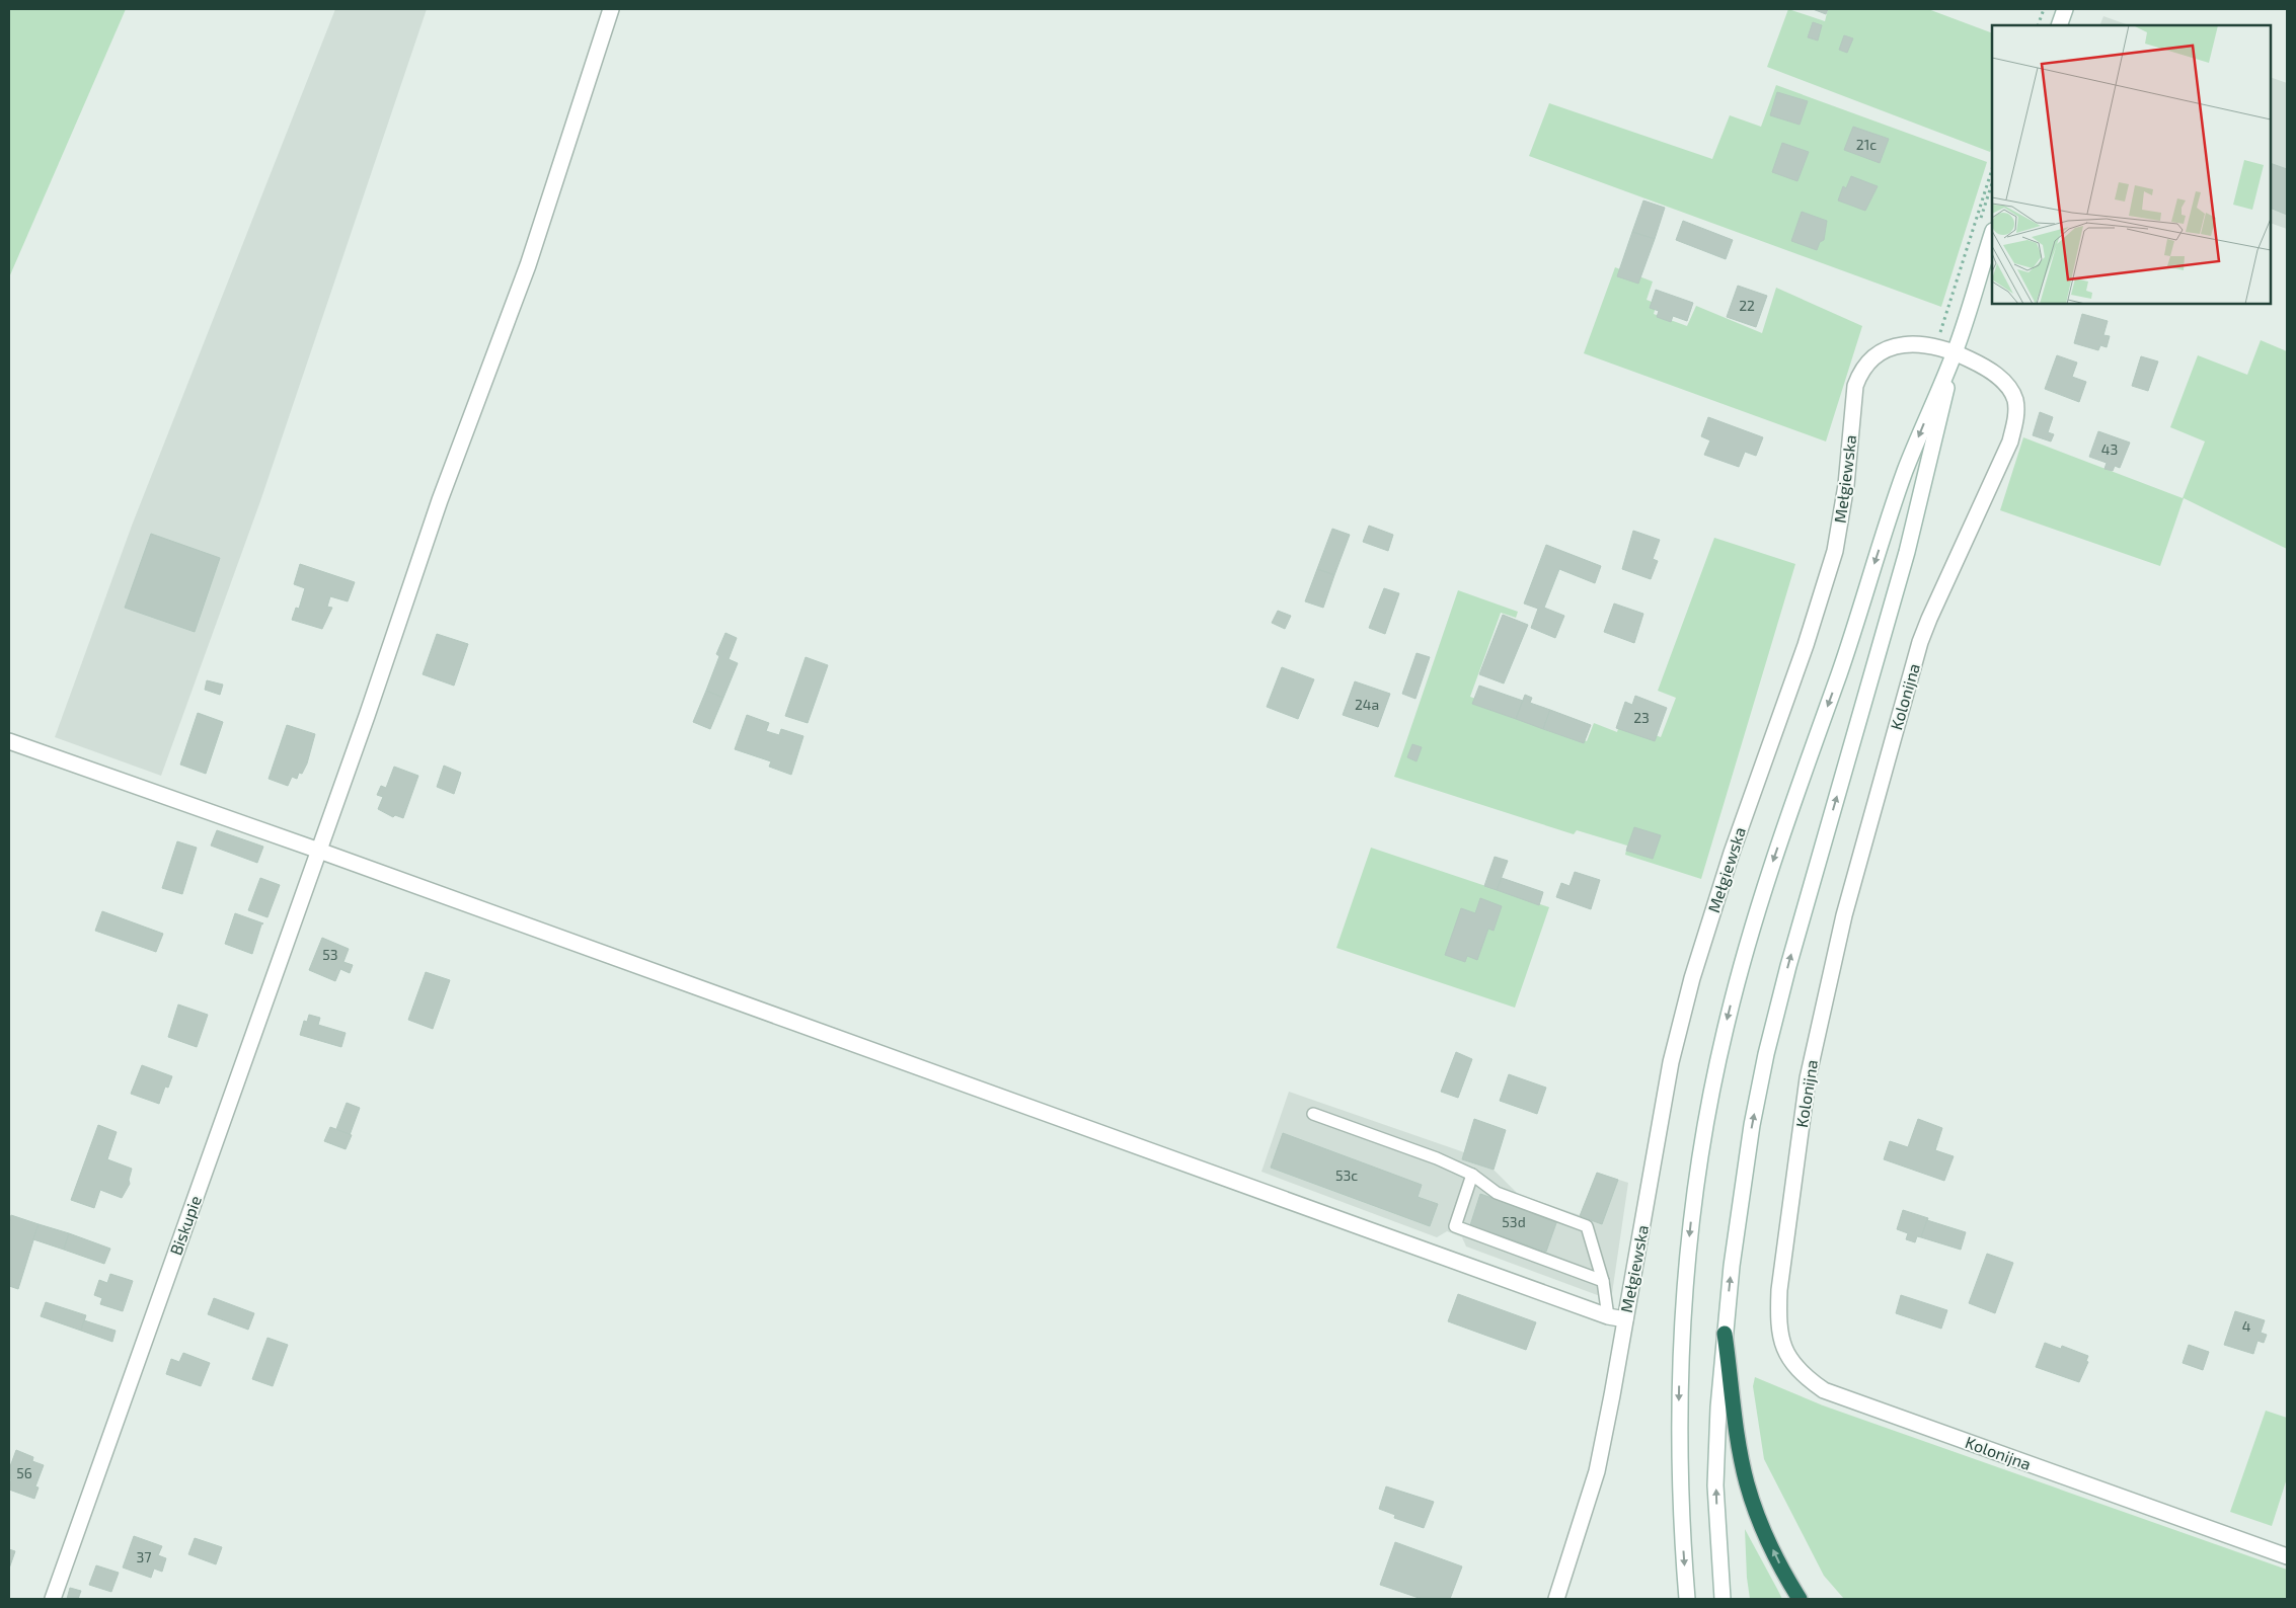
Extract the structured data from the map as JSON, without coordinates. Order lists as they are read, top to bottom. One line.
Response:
{"streets":{"street":["Mełgiewska","Kolonijna","Biskupie"]},"crossings":[["Mełgiewska","Kolonijna"]],"house_numbers":["21c","22","43","24a","23","53","53c","53d","4","56","37"]}
